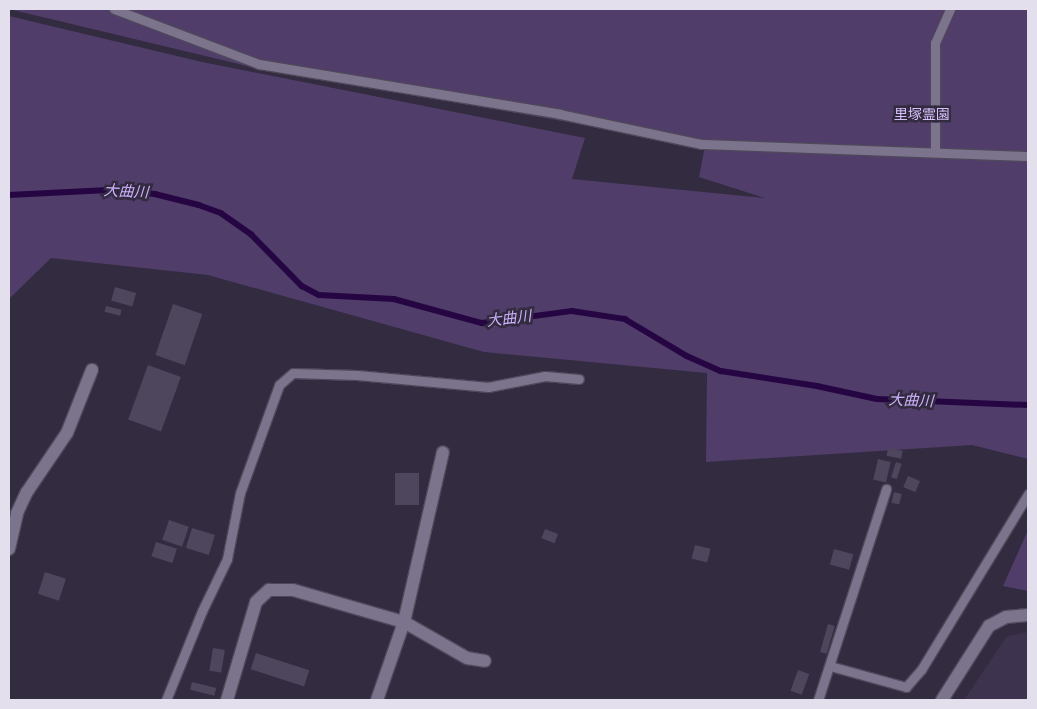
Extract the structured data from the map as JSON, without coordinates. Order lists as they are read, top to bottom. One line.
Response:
{"water":["大曲川"],"parks":["里塚霊園"]}
